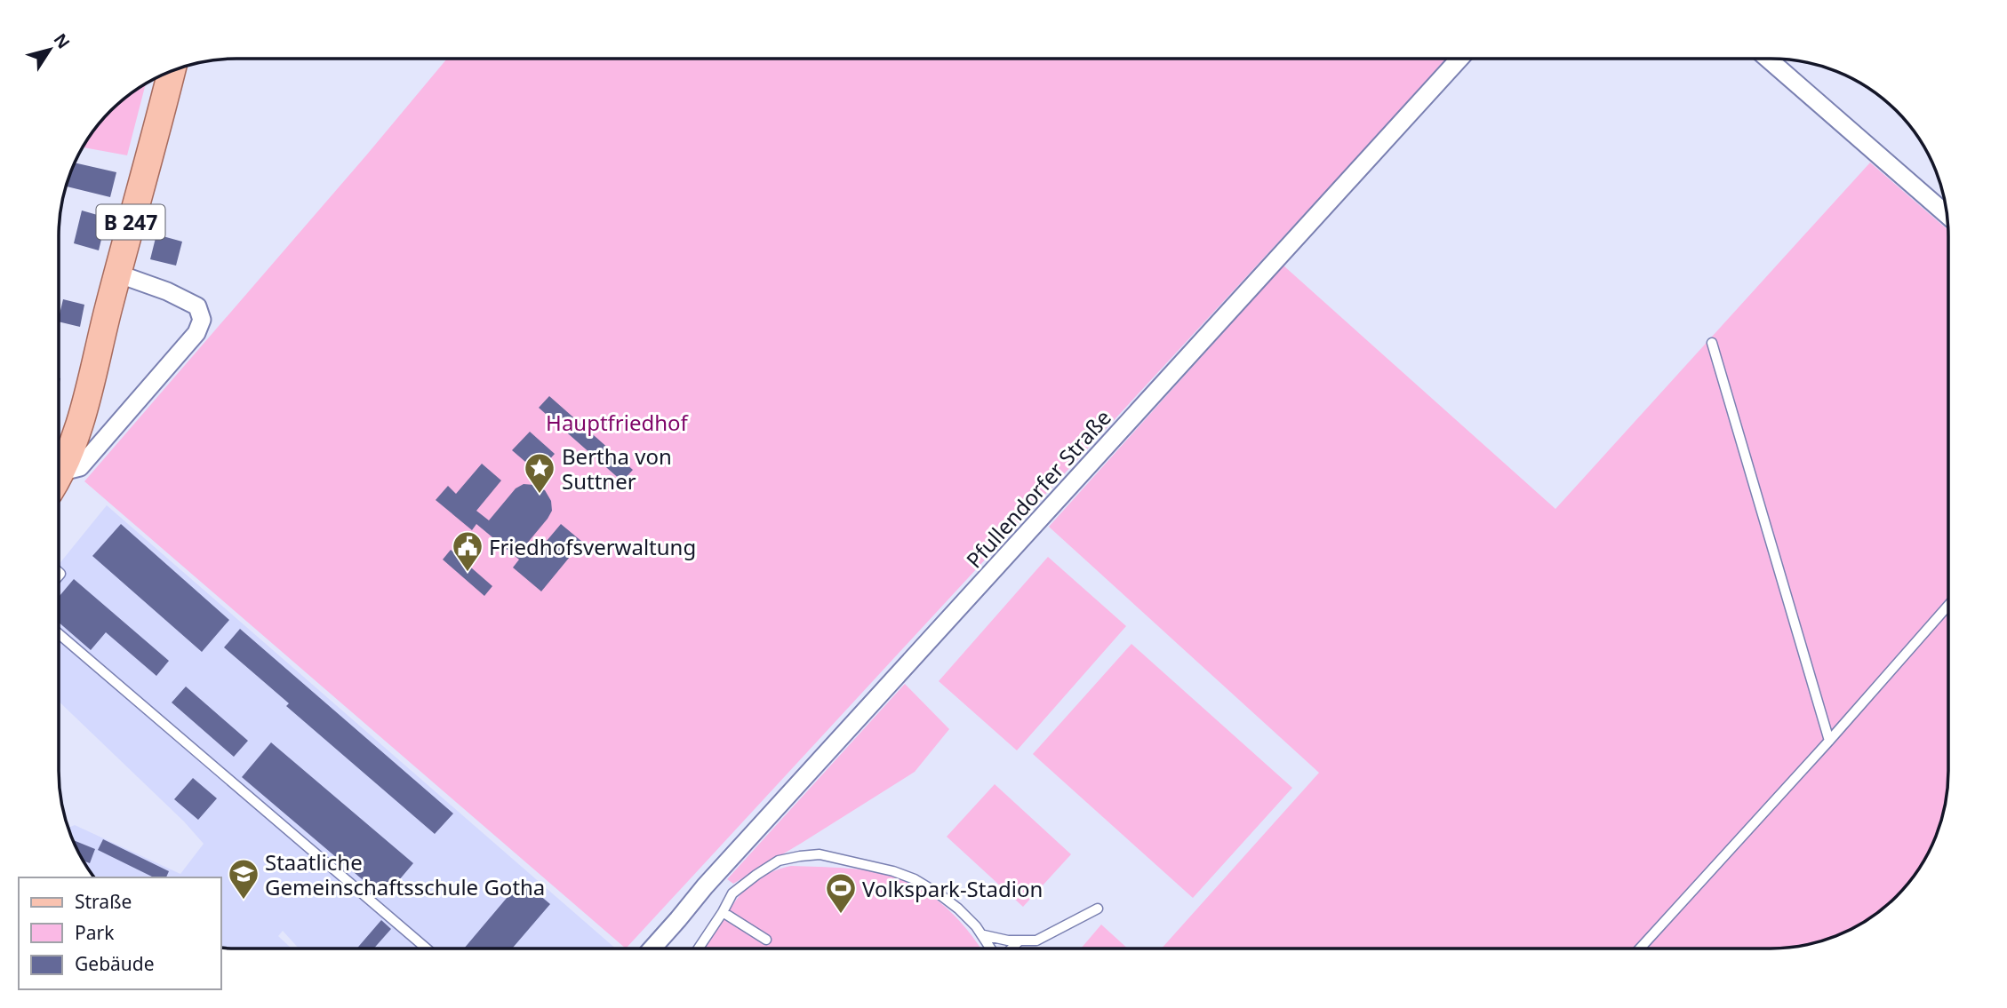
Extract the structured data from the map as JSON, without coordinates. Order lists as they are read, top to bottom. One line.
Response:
{"streets":{"main road":["B 247"],"street":["Pfullendorfer Straße"]},"parks":["Hauptfriedhof"],"places":{"place":["Bertha von Suttner"],"public building":["Friedhofsverwaltung"],"school or university":["Staatliche Gemeinschaftsschule Gotha"],"sports":["Volkspark-Stadion"]},"legend":["Straße","Park","Gebäude"],"north":"top right"}
